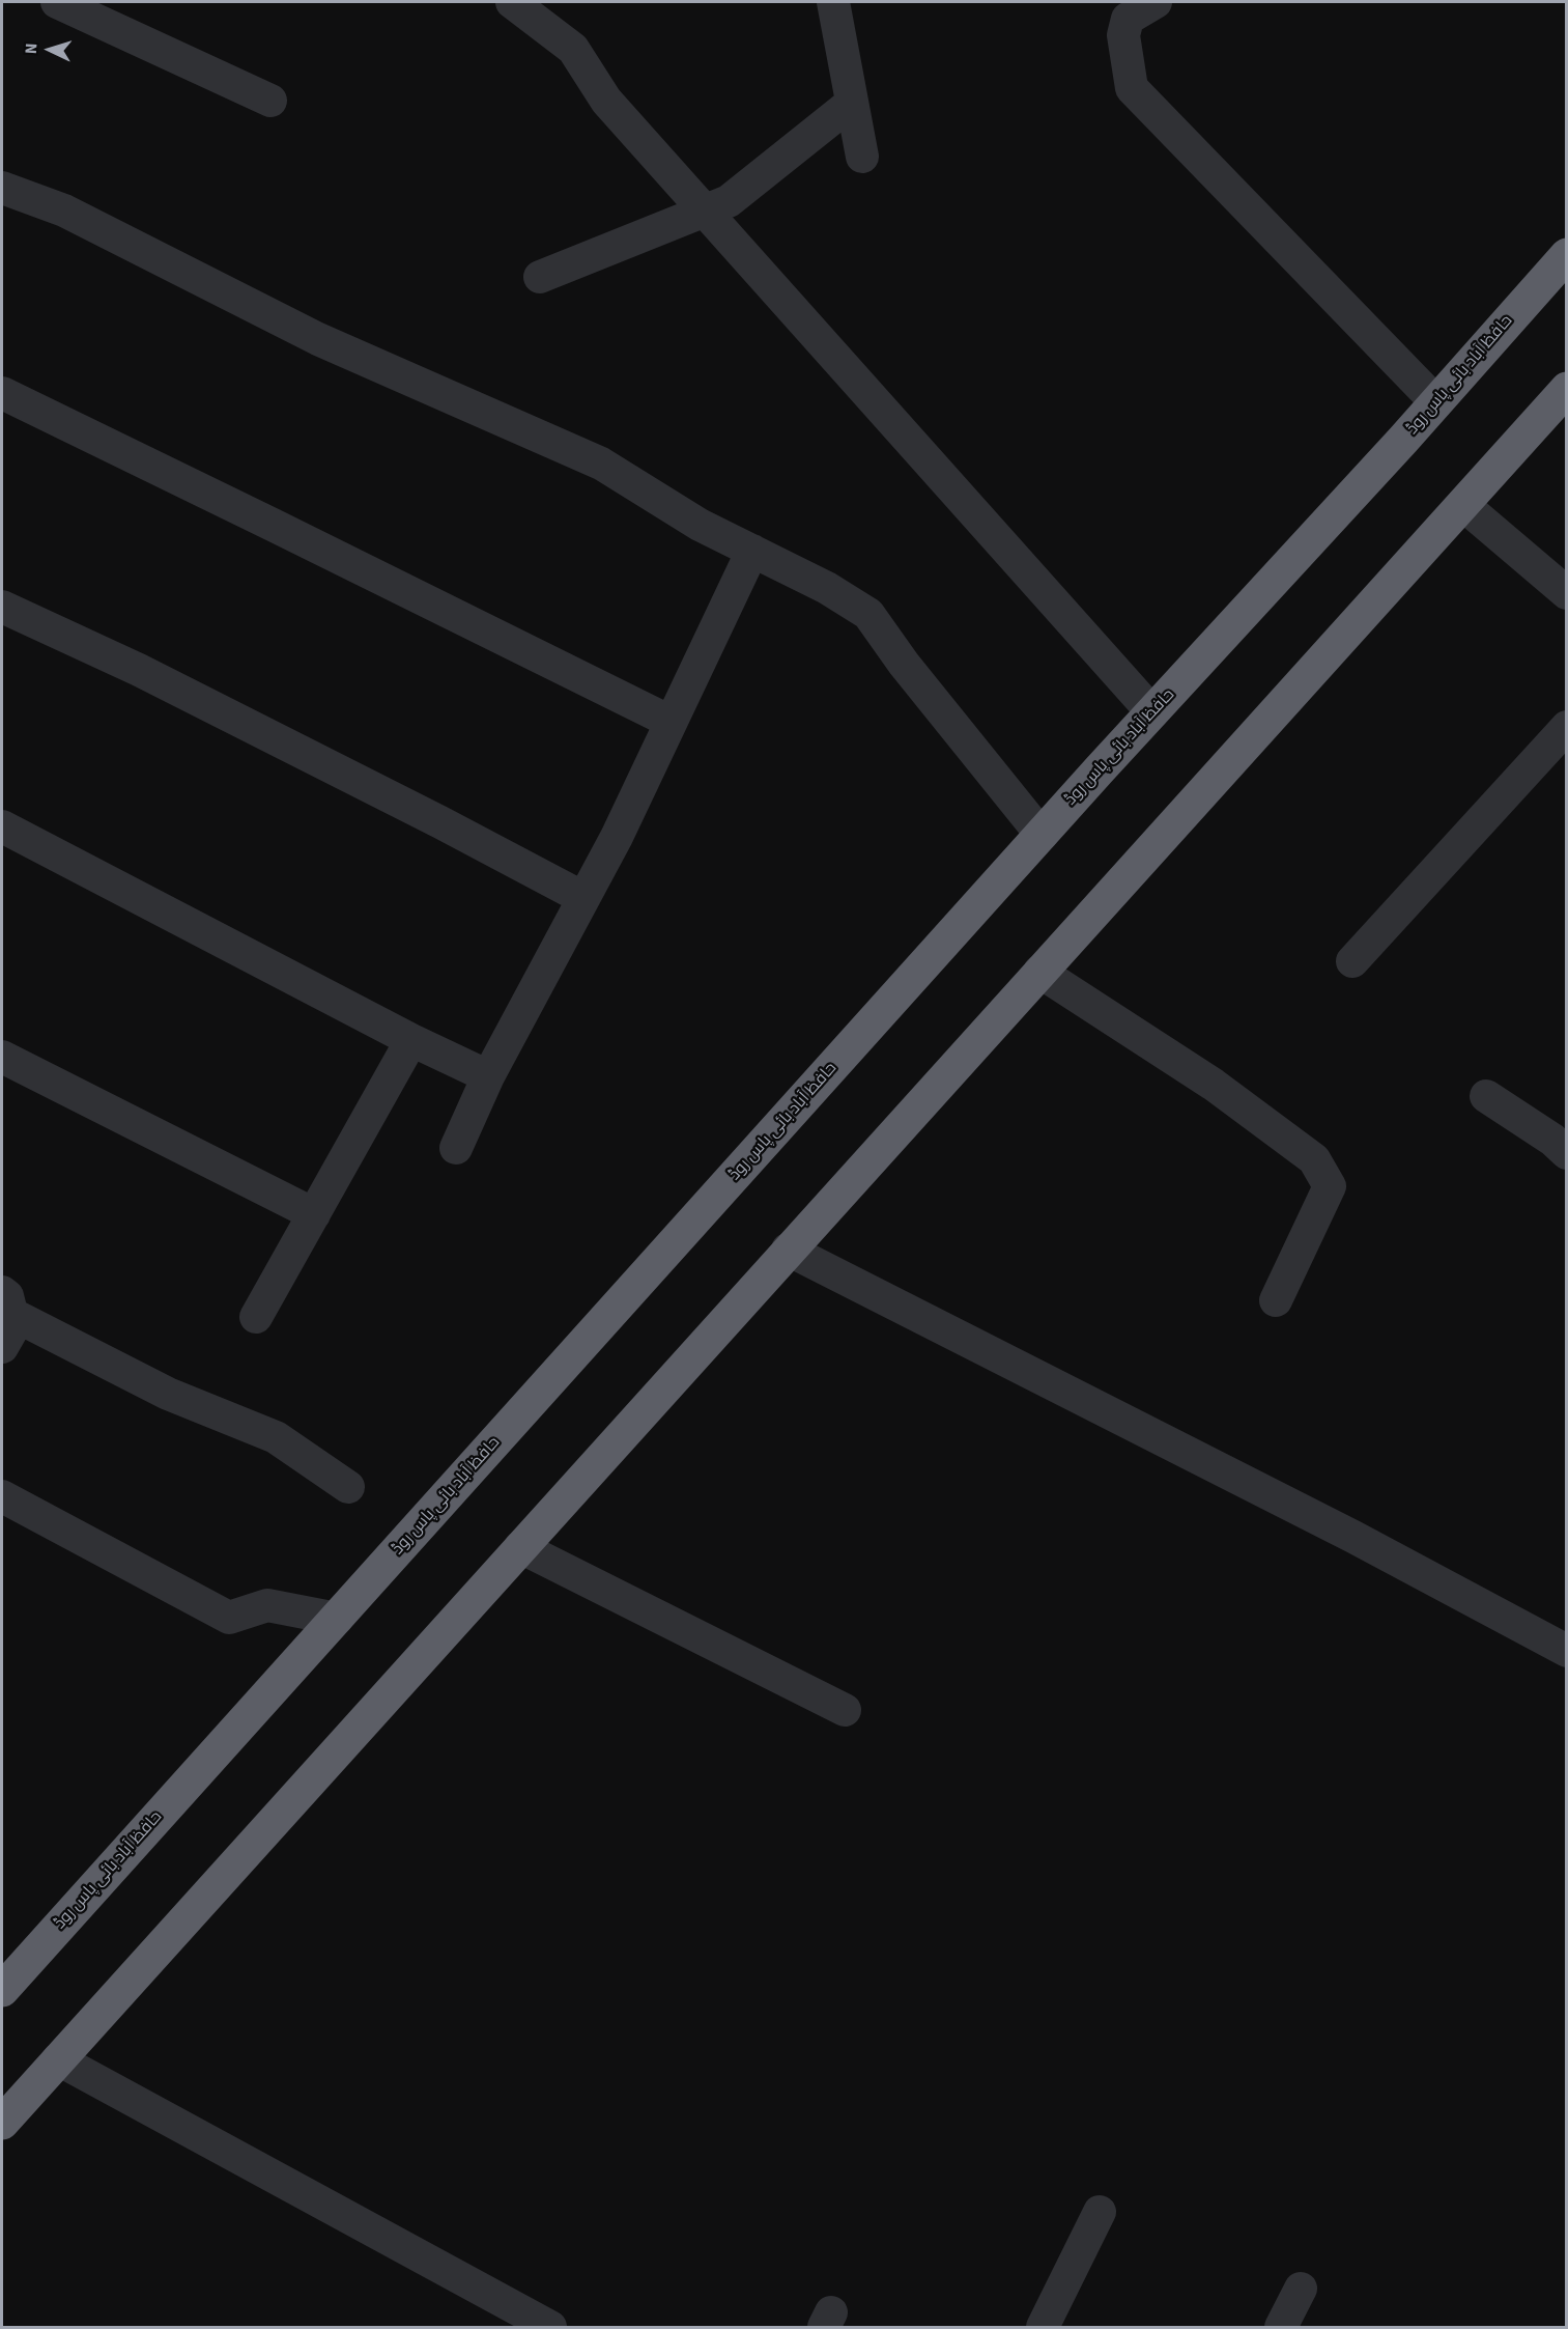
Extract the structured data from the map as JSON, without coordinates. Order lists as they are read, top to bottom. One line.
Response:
{"streets":{"highway":["حافظ آباد بائی پاس روڈ"]},"north":"left"}
